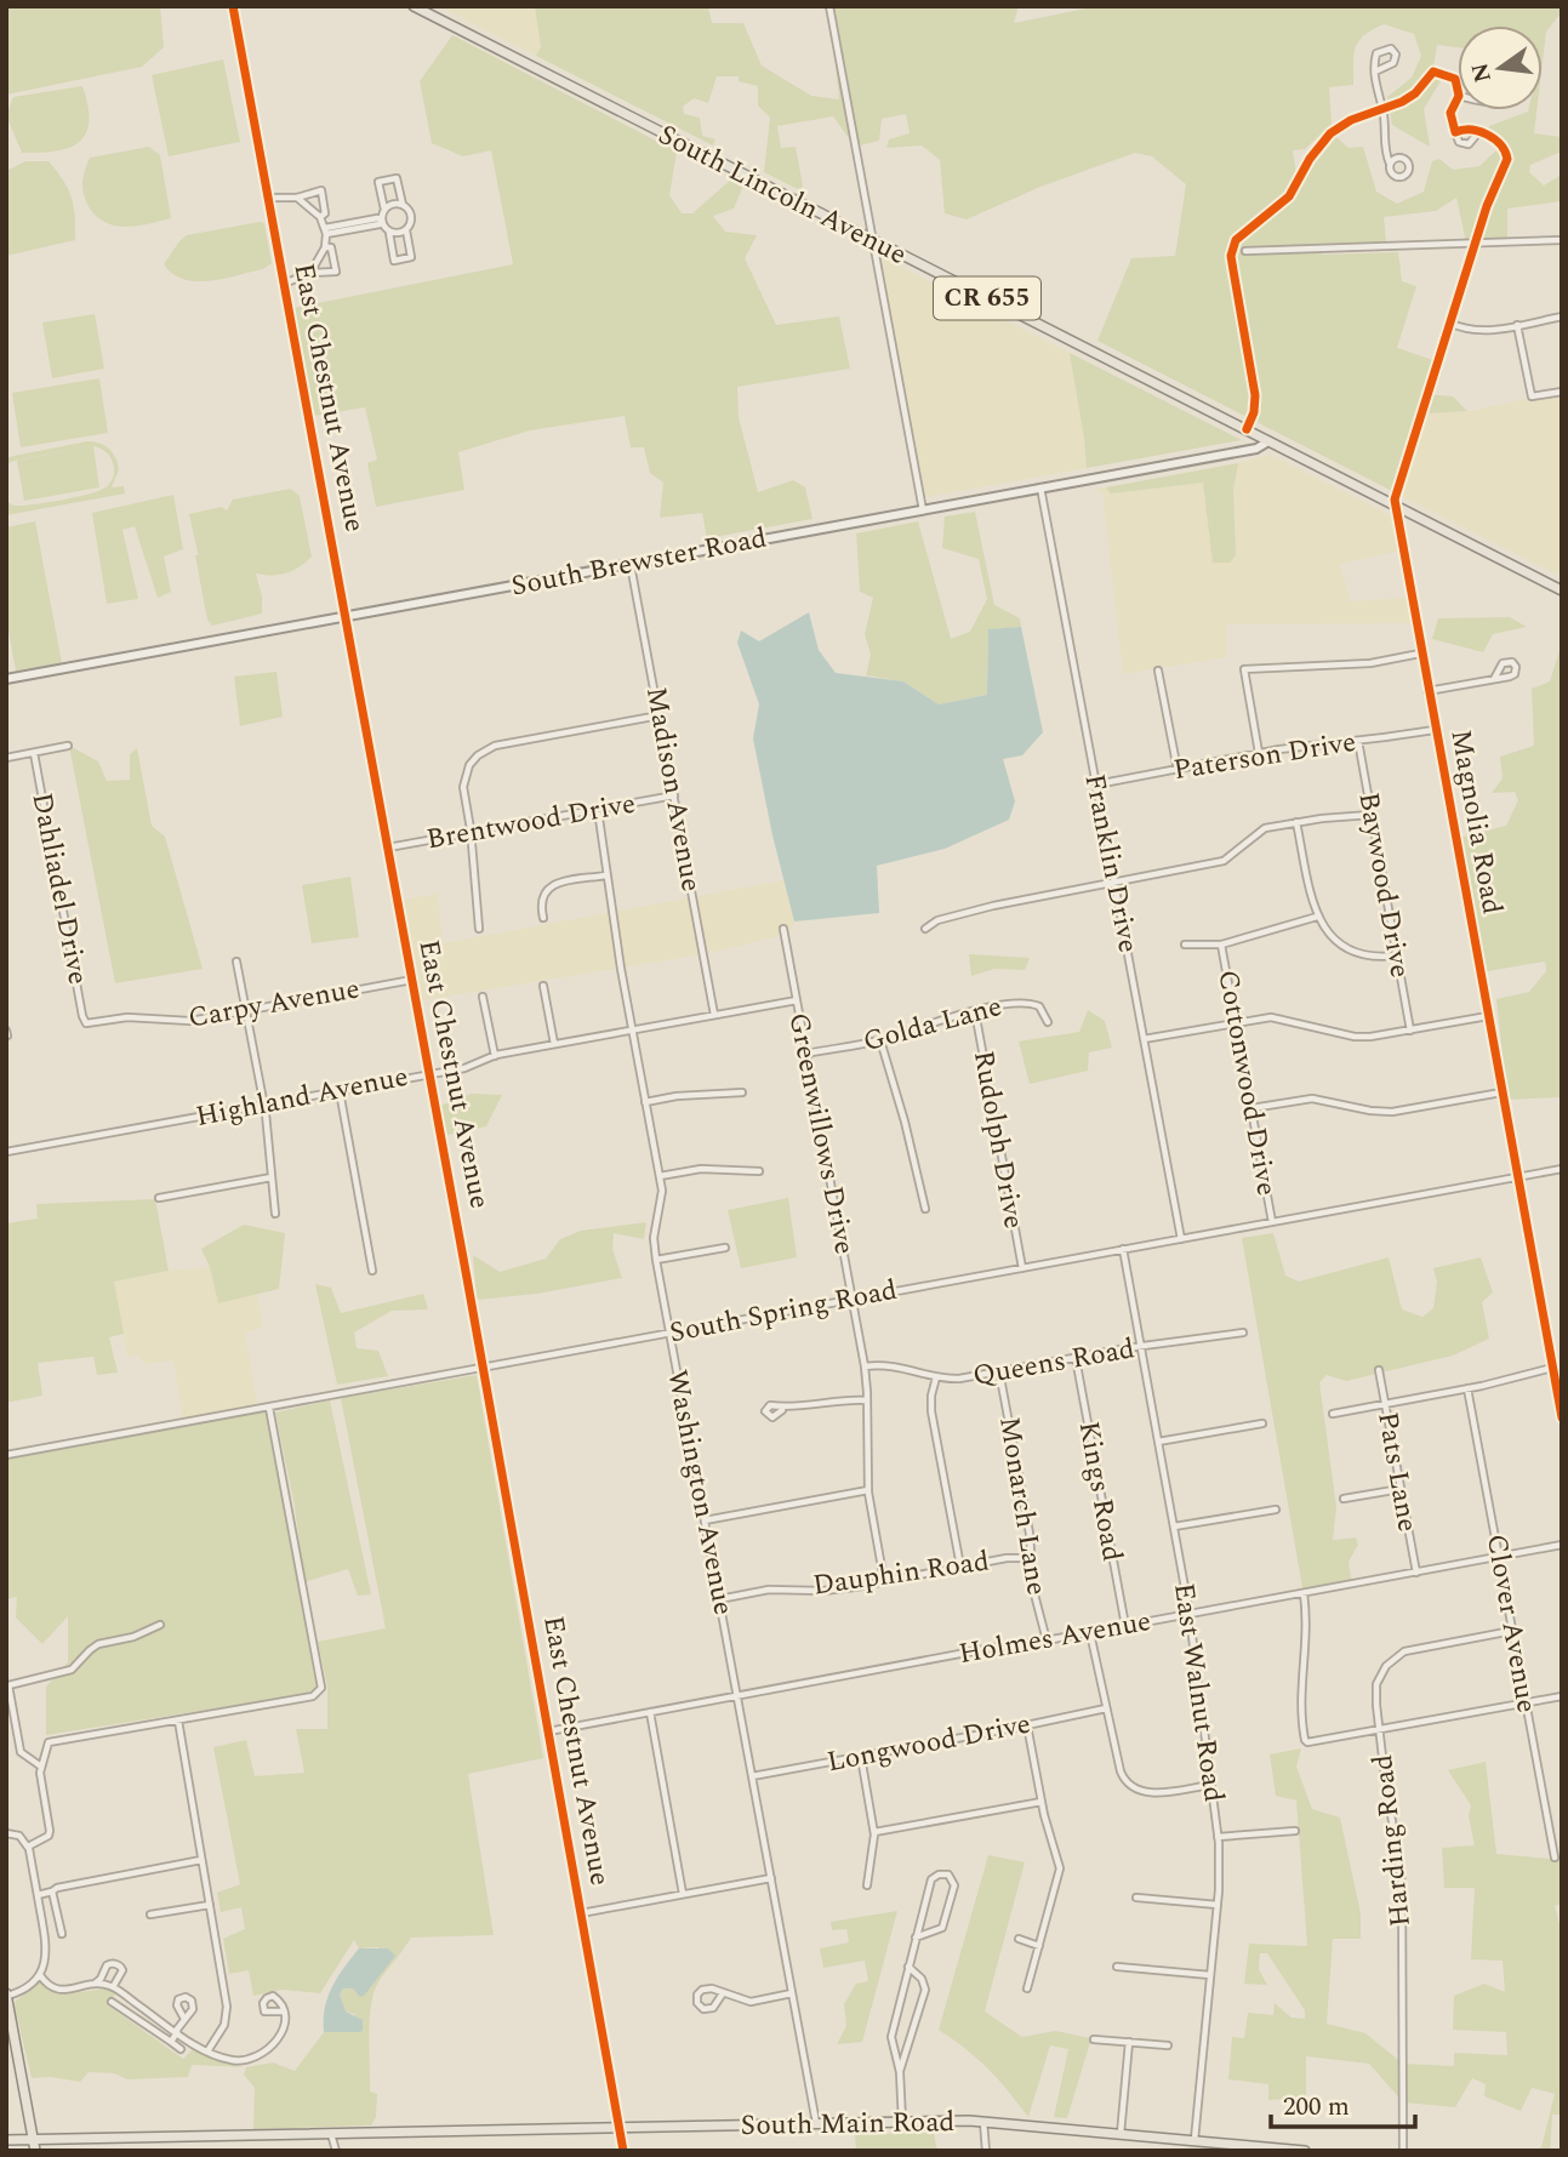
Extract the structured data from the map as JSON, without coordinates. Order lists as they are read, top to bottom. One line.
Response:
{"streets":{"main road":["South Lincoln Avenue","CR 655","South Brewster Road","South Main Road"],"street":["East Chestnut Avenue","Paterson Drive","Madison Avenue","Brentwood Drive","Magnolia Road","Franklin Drive","Baywood Drive","Dahliadel Drive","Carpy Avenue","Golda Lane","Cottonwood Drive","Highland Avenue","Greenwillows Drive","Rudolph Drive","South Spring Road","Queens Road","Pats Lane","Kings Road","Washington Avenue","Monarch Lane","Dauphin Road","Clover Avenue","Holmes Avenue","East Walnut Road","Longwood Drive","Harding Road"]},"crossings":[["South Lincoln Avenue","South Brewster Road"],["South Lincoln Avenue","Magnolia Road"],["East Chestnut Avenue","South Brewster Road"],["East Chestnut Avenue","Brentwood Drive"],["East Chestnut Avenue","Carpy Avenue"],["East Chestnut Avenue","Highland Avenue"],["East Chestnut Avenue","South Spring Road"],["East Chestnut Avenue","Holmes Avenue"],["East Chestnut Avenue","South Main Road"],["South Brewster Road","Madison Avenue"],["South Brewster Road","Franklin Drive"],["Paterson Drive","Magnolia Road"],["Paterson Drive","Franklin Drive"],["Paterson Drive","Baywood Drive"],["Madison Avenue","Brentwood Drive"],["Madison Avenue","Highland Avenue"],["Brentwood Drive","Washington Avenue"],["Magnolia Road","South Spring Road"],["Franklin Drive","South Spring Road"],["Dahliadel Drive","Carpy Avenue"],["Golda Lane","Greenwillows Drive"],["Golda Lane","Rudolph Drive"],["Cottonwood Drive","South Spring Road"],["Highland Avenue","Greenwillows Drive"],["Highland Avenue","Washington Avenue"],["Greenwillows Drive","South Spring Road"],["Greenwillows Drive","Queens Road"],["Greenwillows Drive","Dauphin Road"],["Rudolph Drive","South Spring Road"],["South Spring Road","Washington Avenue"],["South Spring Road","East Walnut Road"],["Queens Road","Kings Road"],["Queens Road","Monarch Lane"],["Queens Road","East Walnut Road"],["Pats Lane","Holmes Avenue"],["Kings Road","Holmes Avenue"],["Washington Avenue","Dauphin Road"],["Washington Avenue","Holmes Avenue"],["Washington Avenue","Longwood Drive"],["Washington Avenue","South Main Road"],["Monarch Lane","Dauphin Road"],["Monarch Lane","Holmes Avenue"],["Clover Avenue","Holmes Avenue"],["Clover Avenue","Harding Road"],["Holmes Avenue","East Walnut Road"],["East Walnut Road","South Main Road"]],"scale_bar":"200 m","north":"left"}
